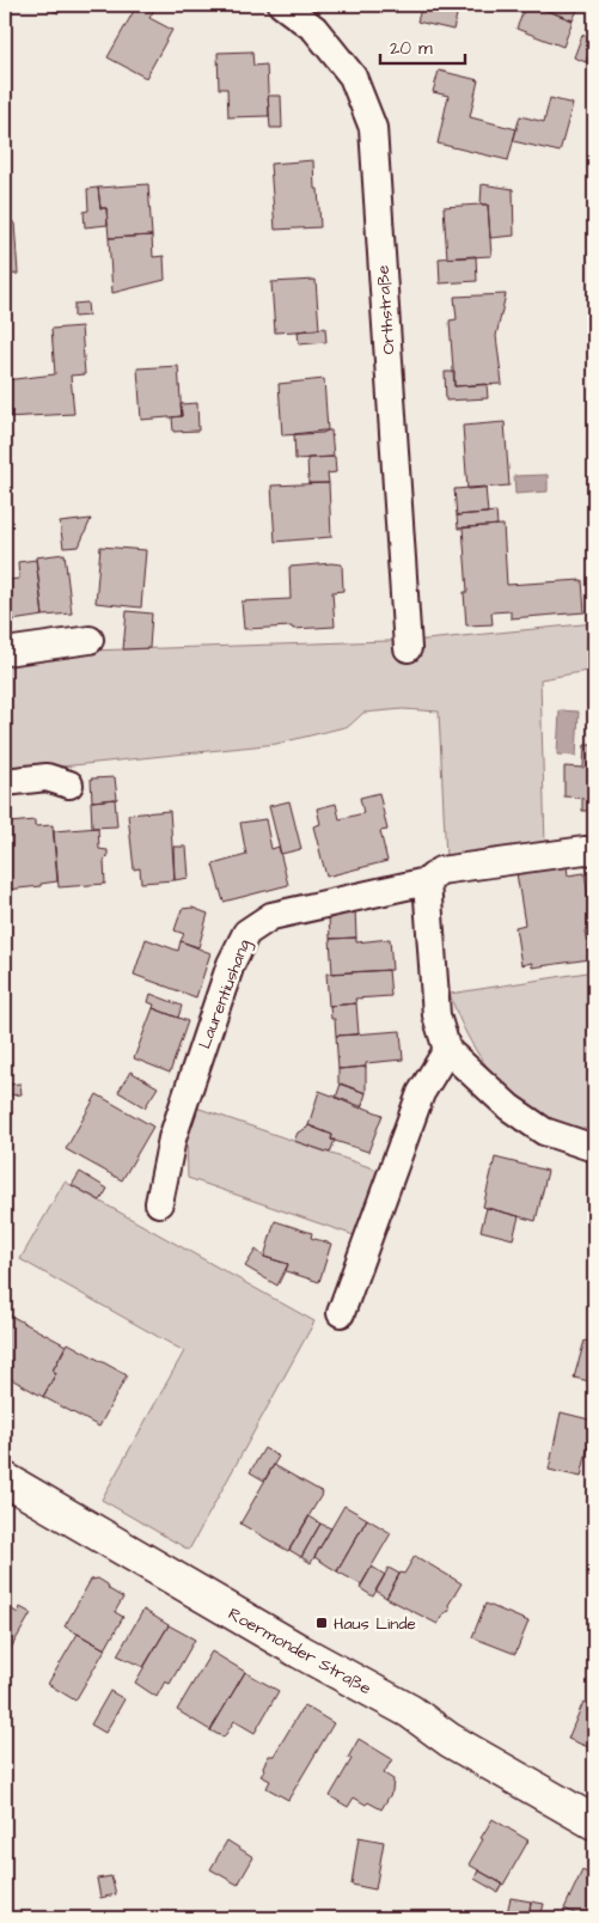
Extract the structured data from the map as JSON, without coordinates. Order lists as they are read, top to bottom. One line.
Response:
{"streets":{"main road":["Roermonder Straße"],"street":["Orthstraße","Laurentiushang"]},"places":{"transit":["Haus Linde"]},"scale_bar":"20 m"}
